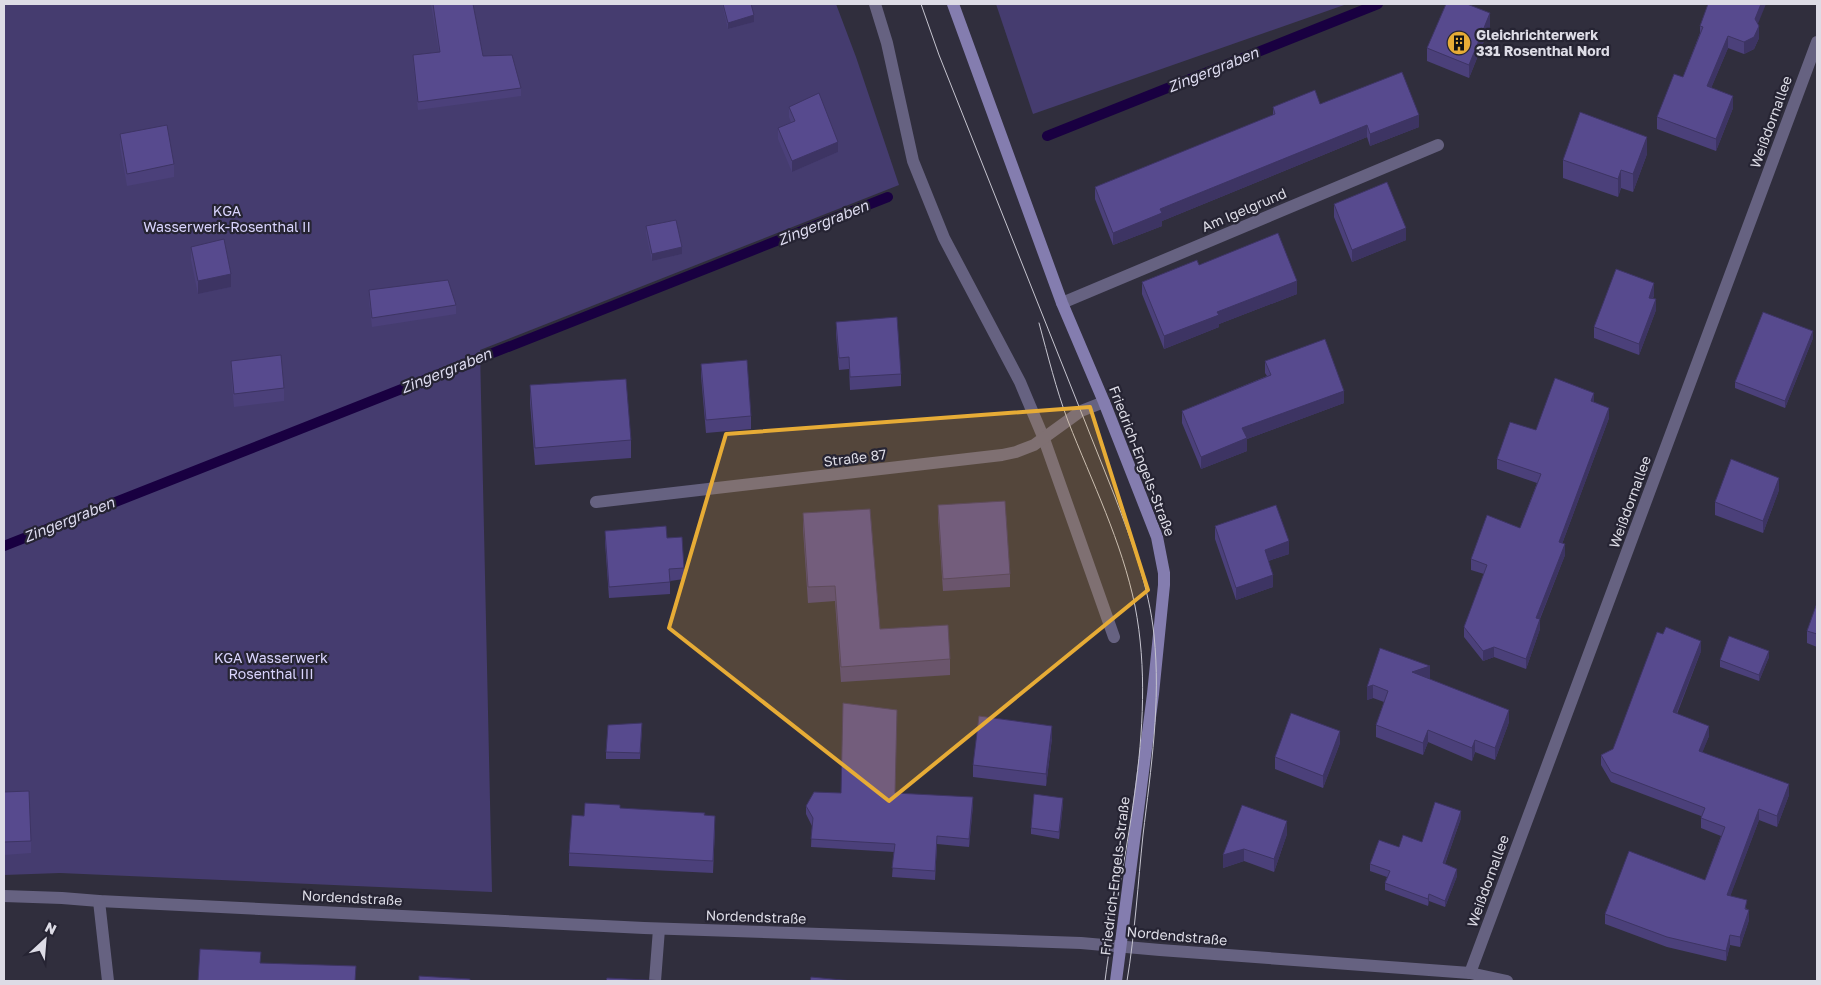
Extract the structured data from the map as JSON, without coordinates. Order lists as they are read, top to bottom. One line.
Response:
{"streets":{"main road":["Friedrich-Engels-Straße"],"street":["Weißdornallee","Am Igelgrund","Straße 87","Nordendstraße"]},"crossings":[["Weißdornallee","Nordendstraße"],["Am Igelgrund","Friedrich-Engels-Straße"],["Straße 87","Friedrich-Engels-Straße"],["Friedrich-Engels-Straße","Nordendstraße"]],"water":["Zingergraben"],"parks":["KGA Wasserwerk-Rosenthal II","KGA Wasserwerk Rosenthal III"],"places":{"building":["Gleichrichterwerk 331 Rosenthal Nord"]},"north":"top right"}
